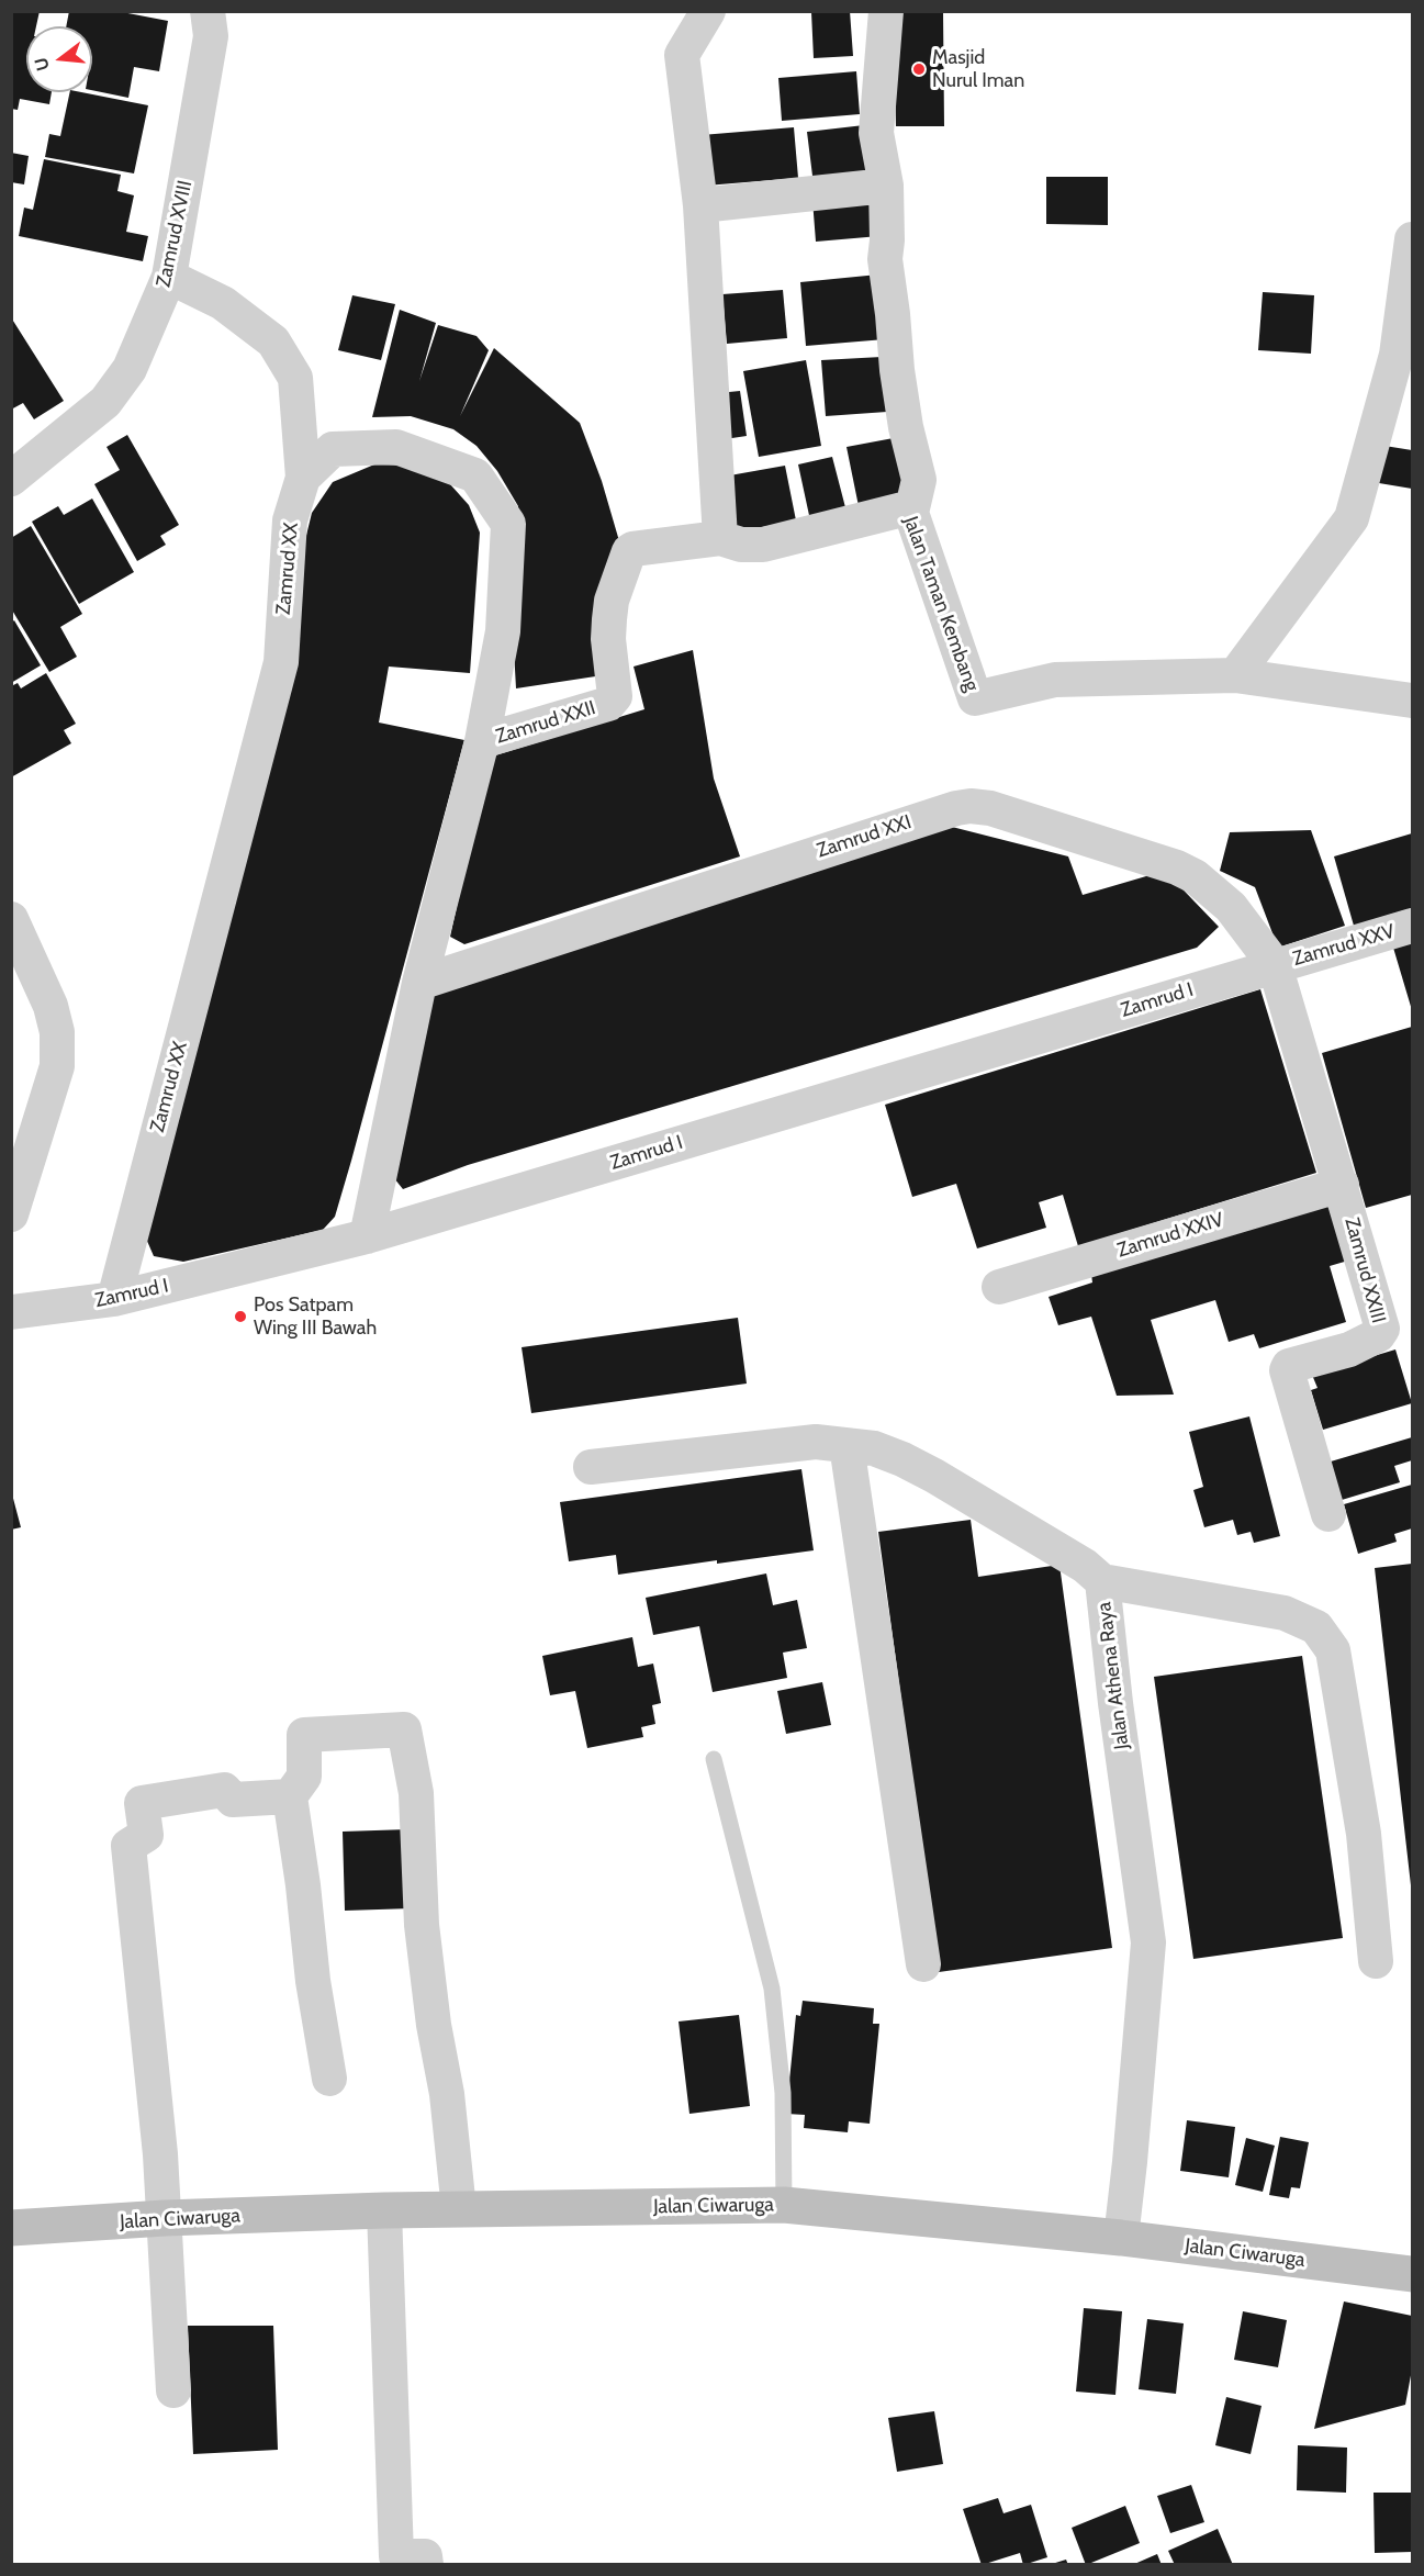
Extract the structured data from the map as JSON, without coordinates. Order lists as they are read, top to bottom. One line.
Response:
{"streets":{"street":["Zamrud XVIII","Zamrud XX","Jalan Taman Kembang","Zamrud XXII","Zamrud XXI","Zamrud XXV","Zamrud I","Zamrud XXIV","Zamrud XXIII","Jalan Athena Raya","Jalan Ciwaruga"]},"crossings":[["Zamrud XX","Zamrud XXII"],["Zamrud XX","Zamrud XXI"],["Zamrud XX","Zamrud I"],["Jalan Taman Kembang","Zamrud XXII"],["Zamrud XXI","Zamrud XXV"],["Zamrud XXI","Zamrud I"],["Zamrud XXI","Zamrud XXIII"],["Zamrud XXV","Zamrud I"],["Zamrud XXV","Zamrud XXIII"],["Zamrud I","Zamrud XXIII"],["Zamrud XXIV","Zamrud XXIII"],["Jalan Athena Raya","Jalan Ciwaruga"]],"places":["Masjid Nurul Iman","Pos Satpam Wing III Bawah"],"north":"left"}
